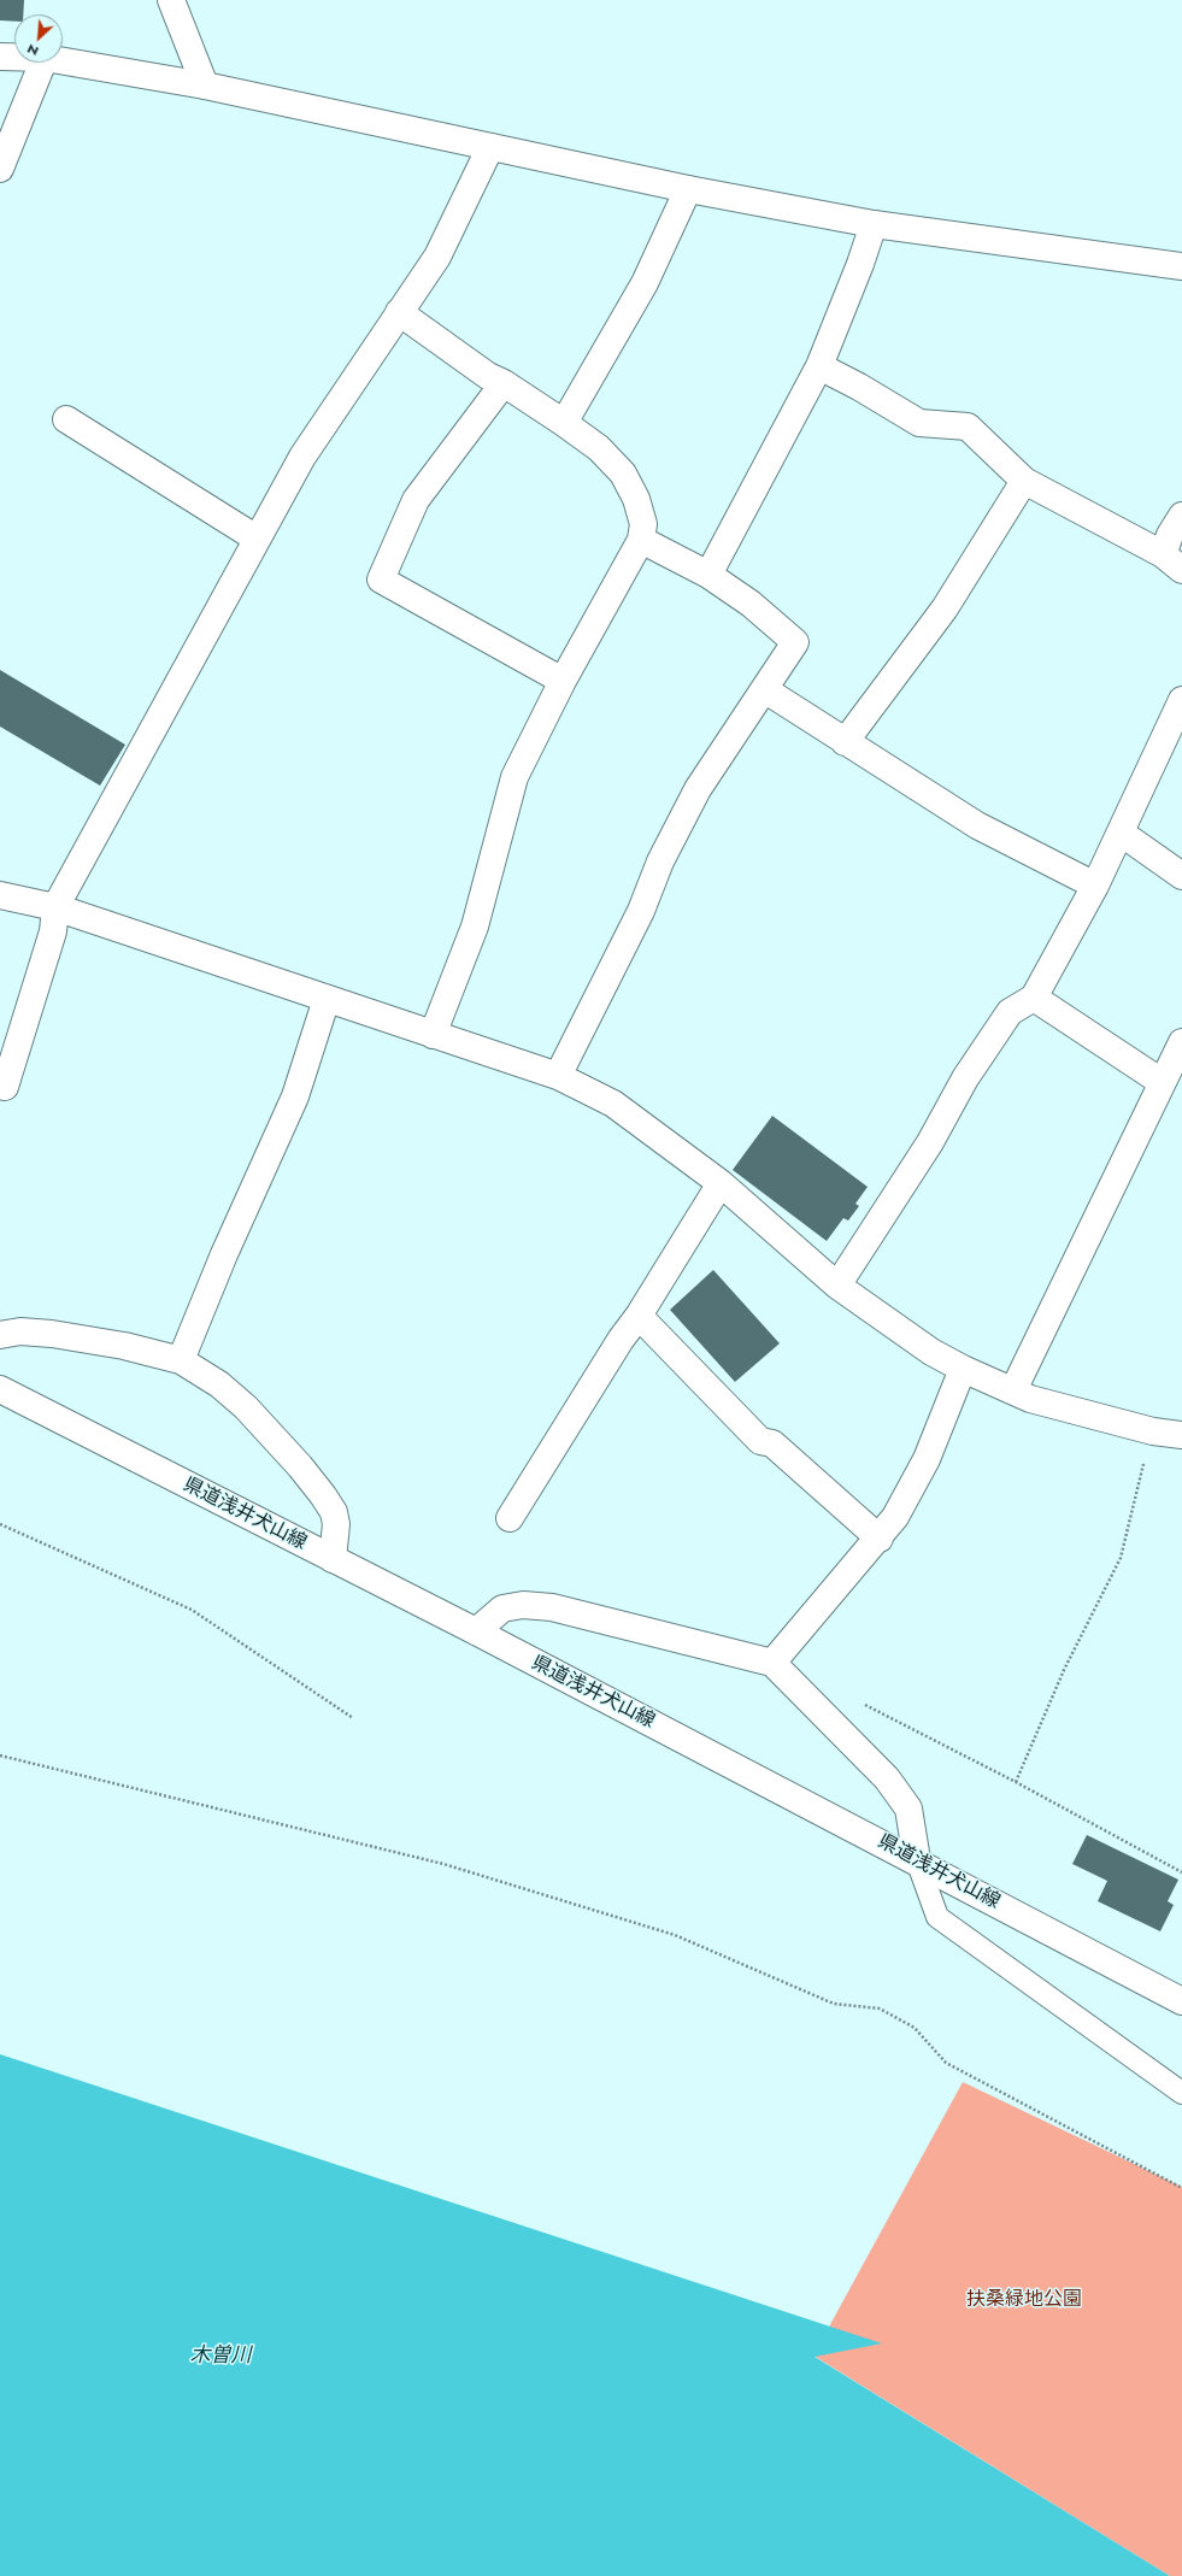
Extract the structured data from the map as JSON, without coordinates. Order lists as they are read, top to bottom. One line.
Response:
{"streets":{"street":["県道浅井犬山線"]},"water":["木曽川"],"parks":["扶桑緑地公園"],"north":"bottom left"}
